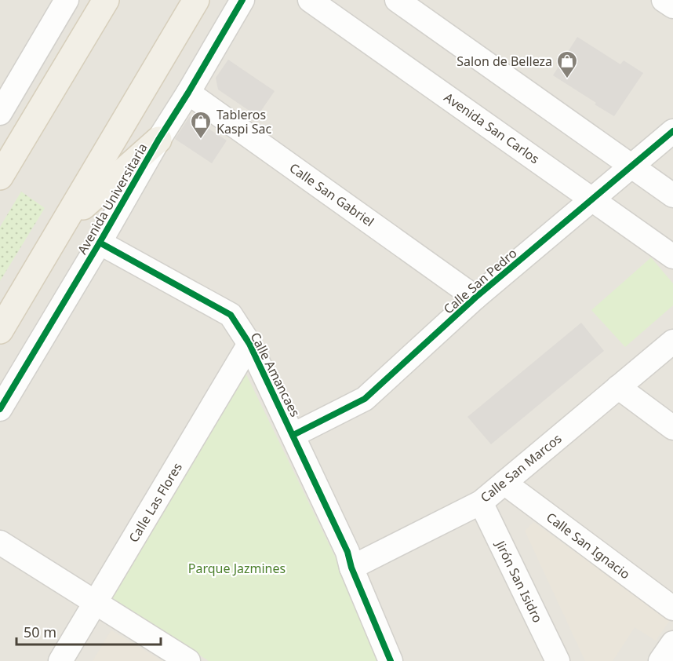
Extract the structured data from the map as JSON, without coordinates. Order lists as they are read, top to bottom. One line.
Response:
{"streets":{"street":["Avenida San Carlos","Calle San Gabriel","Avenida Universitaria","Calle San Pedro","Calle Amancaes","Calle San Marcos","Calle Las Flores","Calle San Ignacio","Jirón San Isidro"]},"crossings":[["Avenida San Carlos","Calle San Pedro"],["Calle San Gabriel","Avenida Universitaria"],["Calle San Gabriel","Calle San Pedro"],["Avenida Universitaria","Calle Amancaes"],["Calle San Pedro","Calle Amancaes"],["Calle Amancaes","Calle San Marcos"],["Calle Amancaes","Calle Las Flores"],["Calle San Marcos","Calle San Ignacio"],["Calle San Marcos","Jirón San Isidro"]],"parks":["Parque Jazmines"],"places":{"shop":["Salon de Belleza","Tableros Kaspi Sac"]},"scale_bar":"50 m"}
